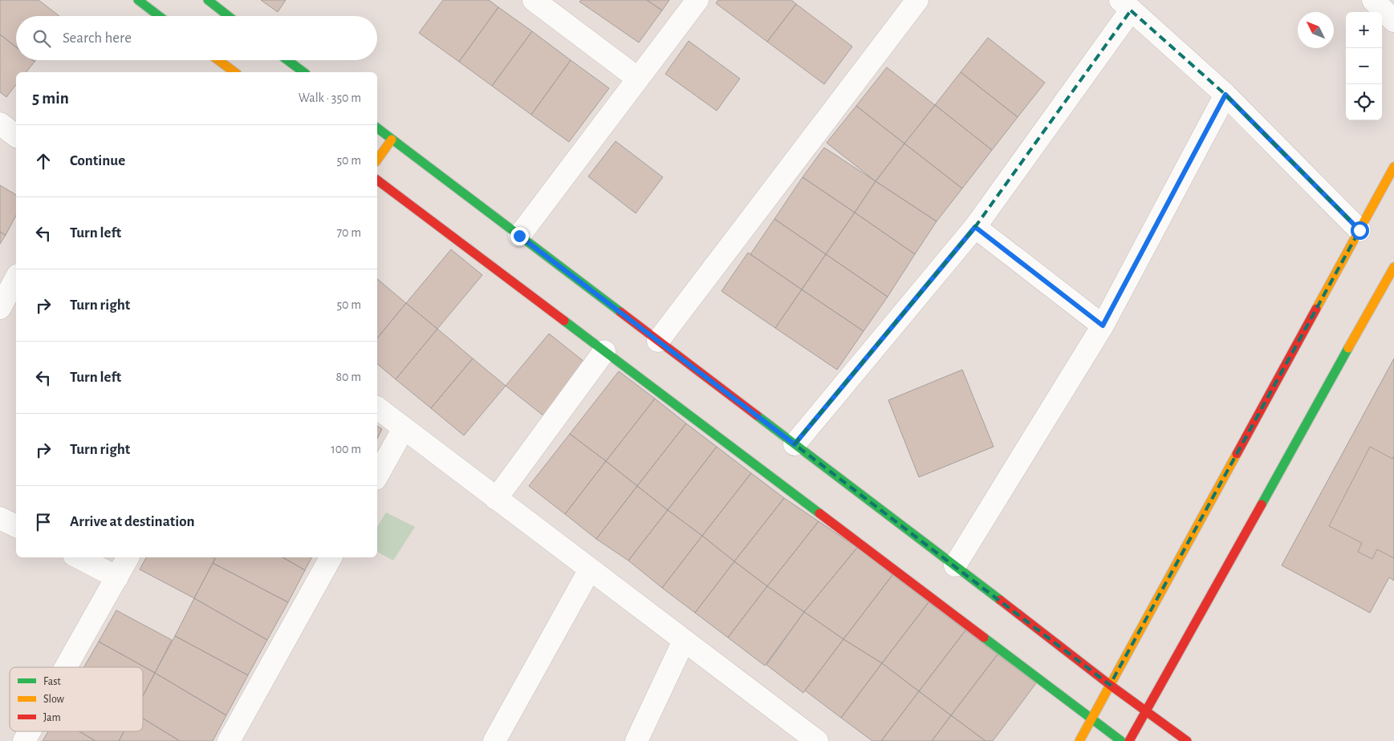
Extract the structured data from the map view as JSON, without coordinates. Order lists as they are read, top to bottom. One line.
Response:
{"legend":["Fast","Slow","Jam"],"north":"top left","page":{"map_buttons":["+","−"],"search":"Search here","heading":["5 min","Walk · 350 m"],"list":[["Continue","50 m"],["Turn left","70 m"],["Turn right","50 m"],["Turn left","80 m"],["Turn right","100 m"],"Arrive at destination"]}}
